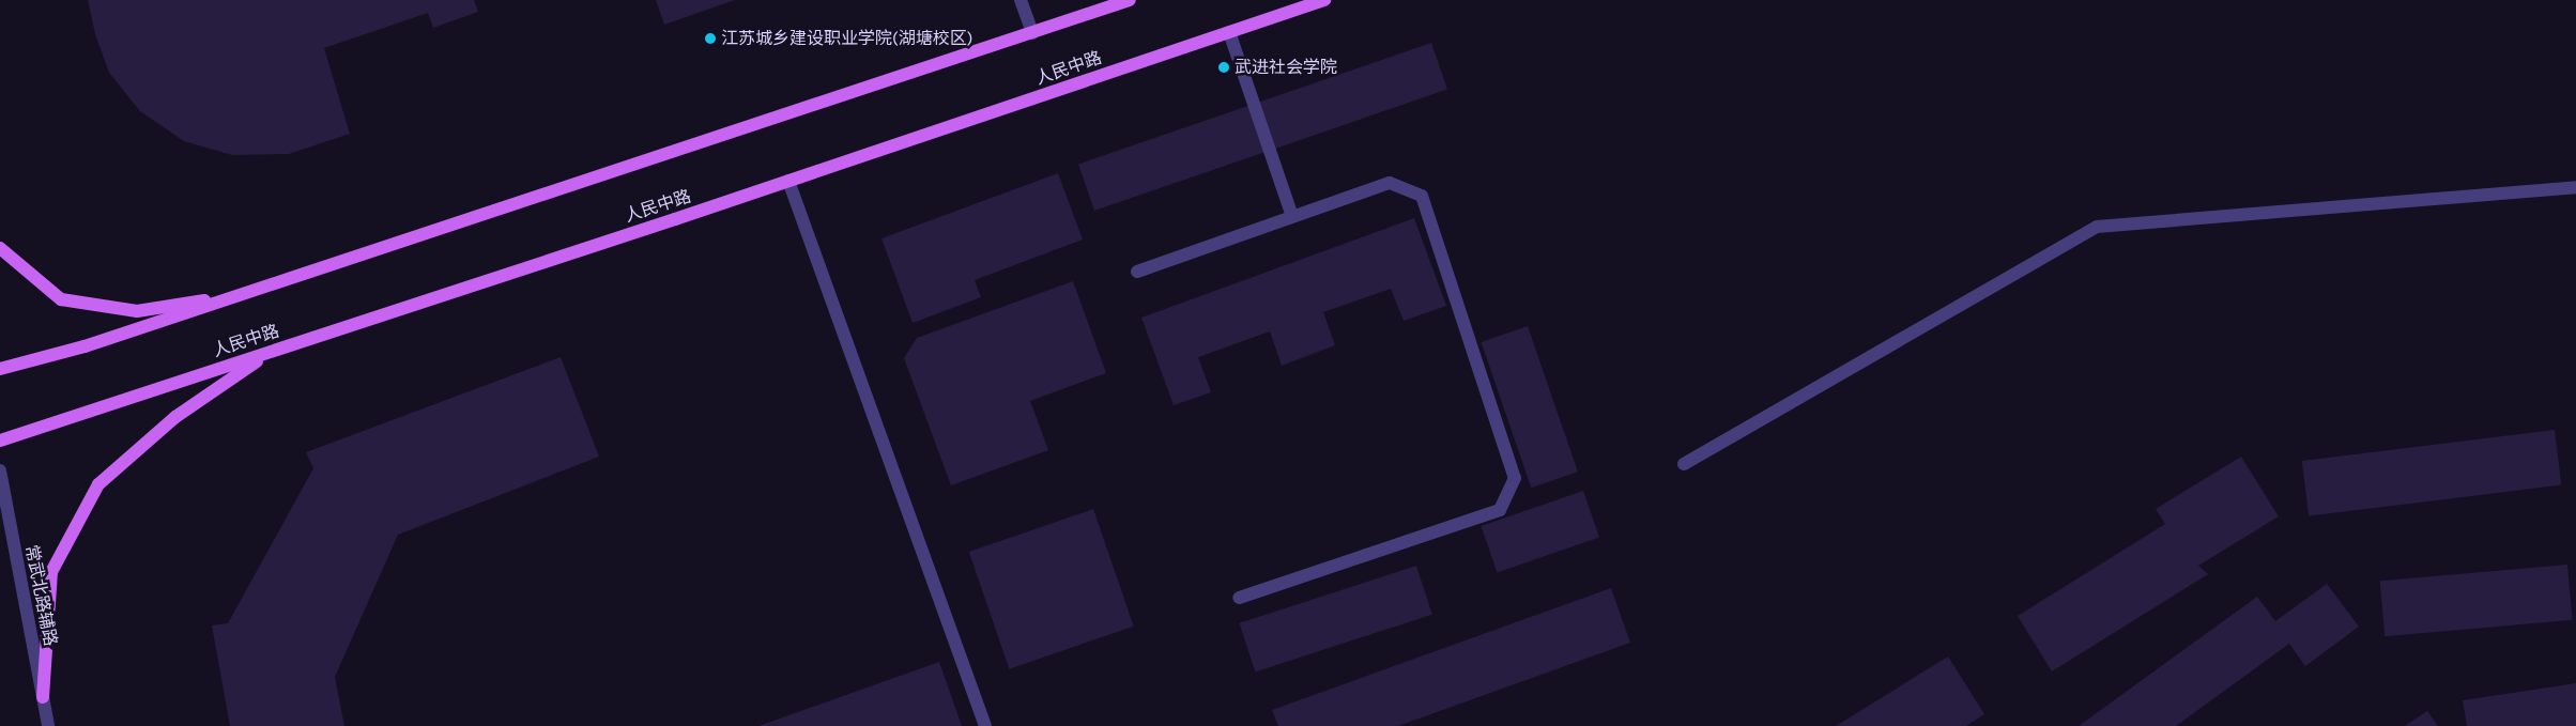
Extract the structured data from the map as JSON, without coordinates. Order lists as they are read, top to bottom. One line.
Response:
{"streets":{"main road":["人民中路"],"street":["常武北路辅路"]},"places":["江苏城乡建设职业学院(湖塘校区)","武进社会学院"]}
